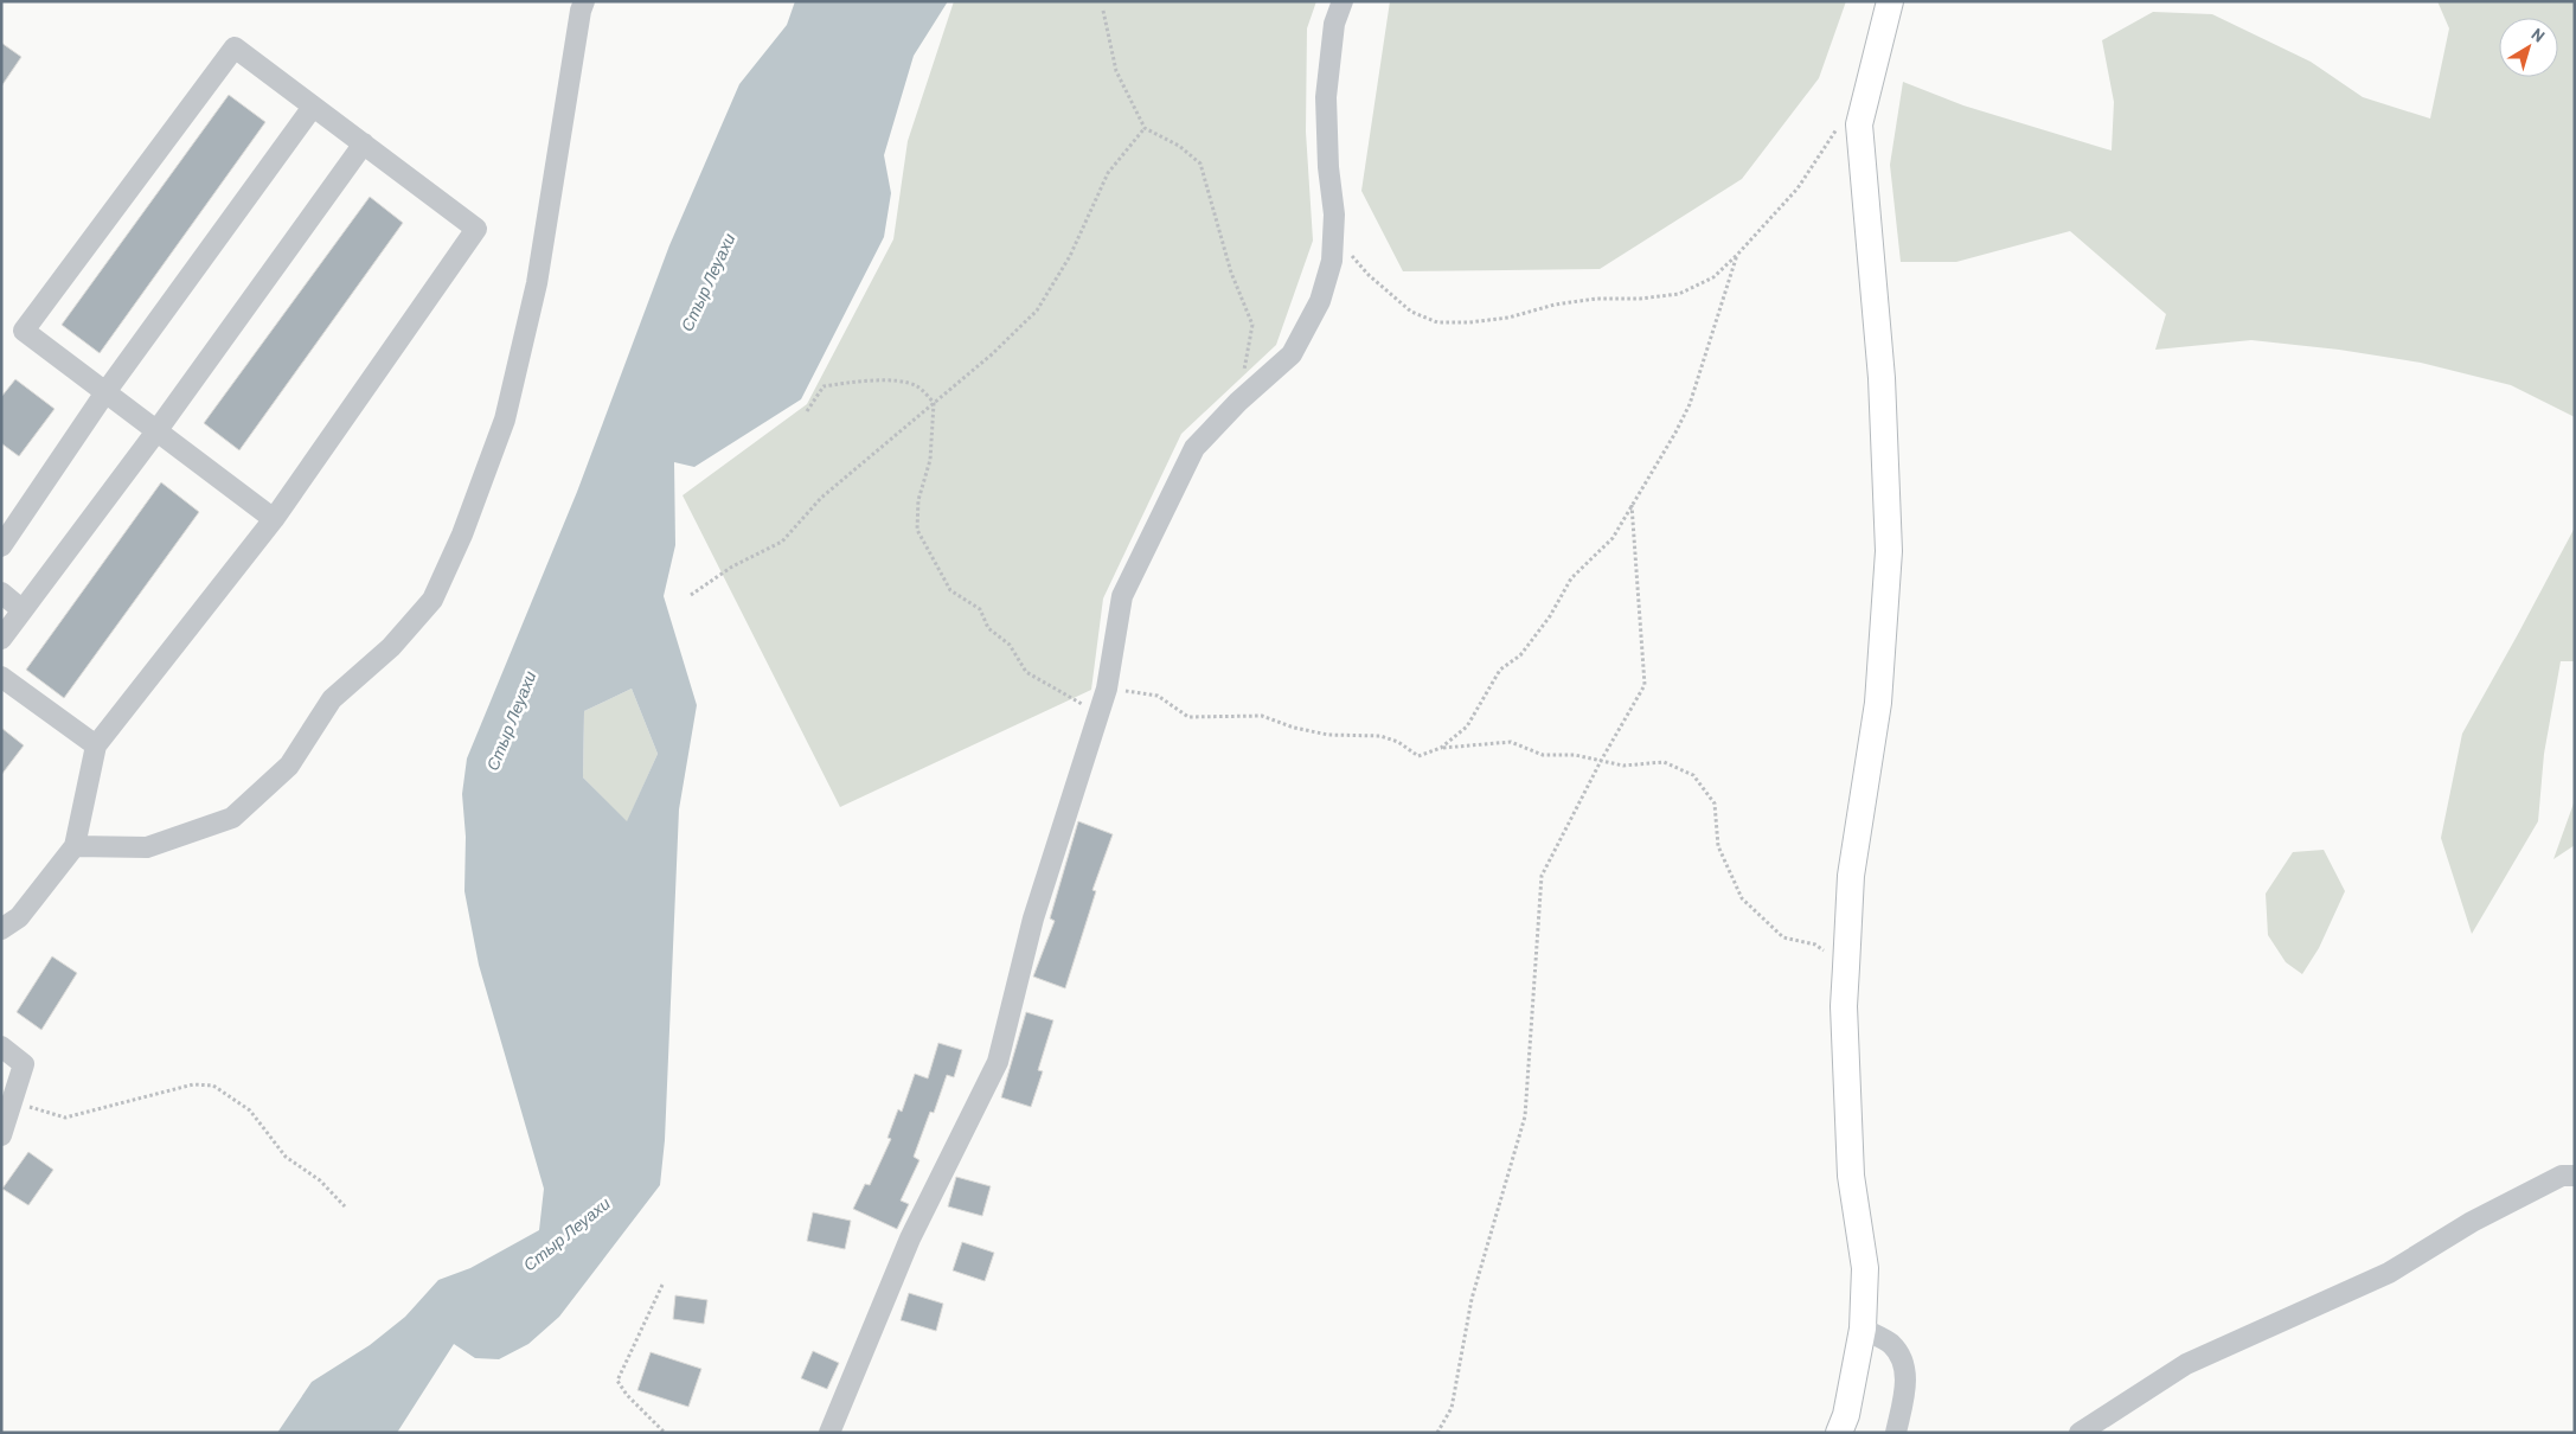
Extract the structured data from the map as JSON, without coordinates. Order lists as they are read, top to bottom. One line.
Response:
{"water":["Стыр Леуахи"],"north":"top right"}
